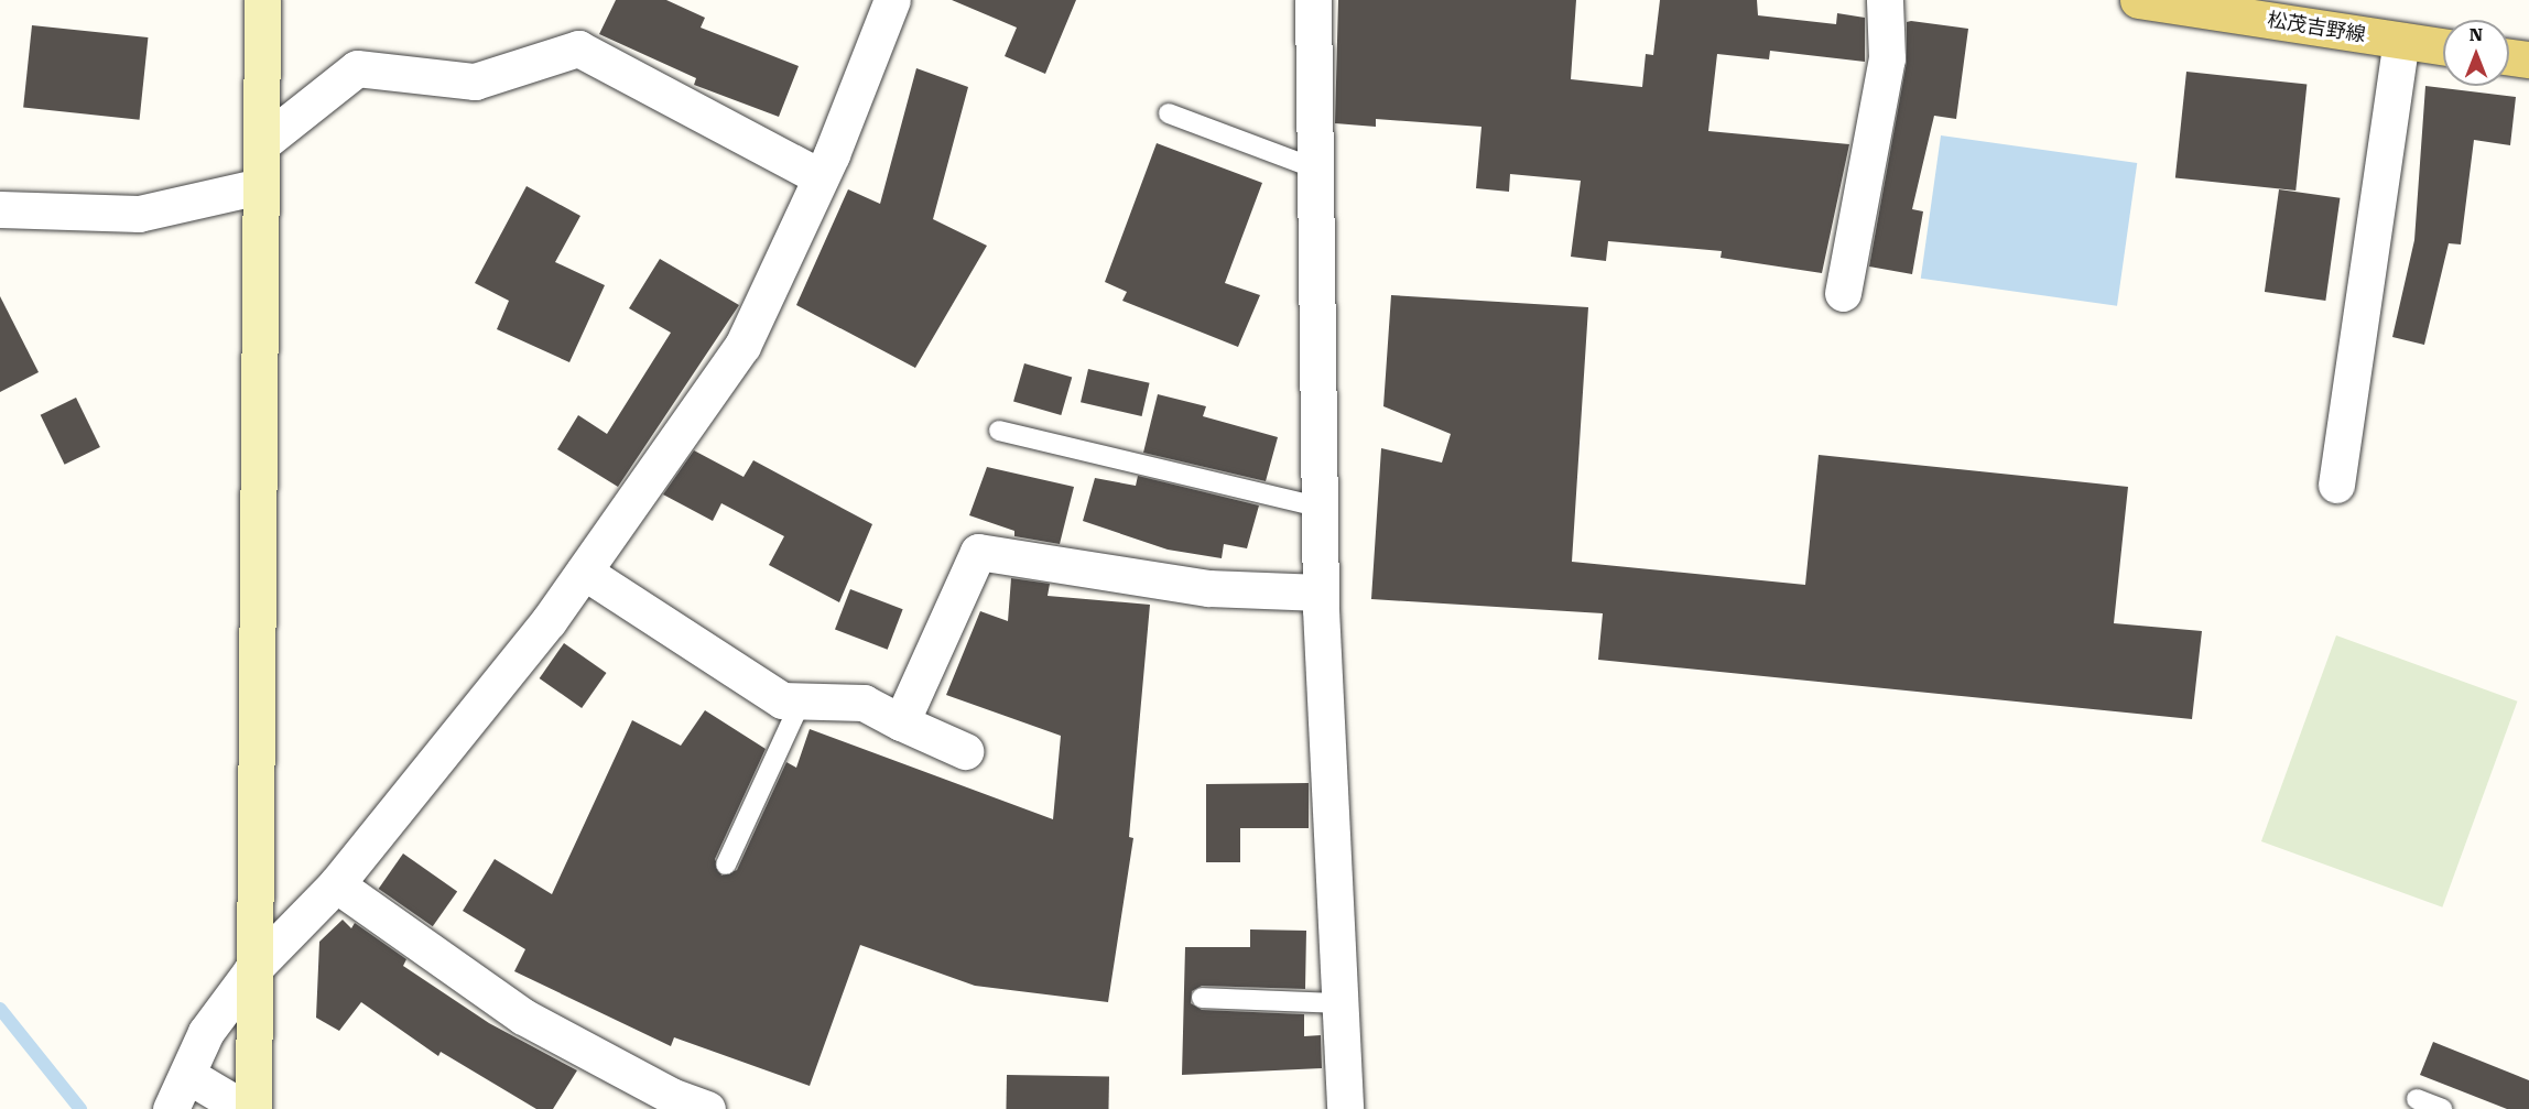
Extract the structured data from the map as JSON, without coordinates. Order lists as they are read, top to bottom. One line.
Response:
{"streets":{"main road":["松茂吉野線"]},"north":"top"}
